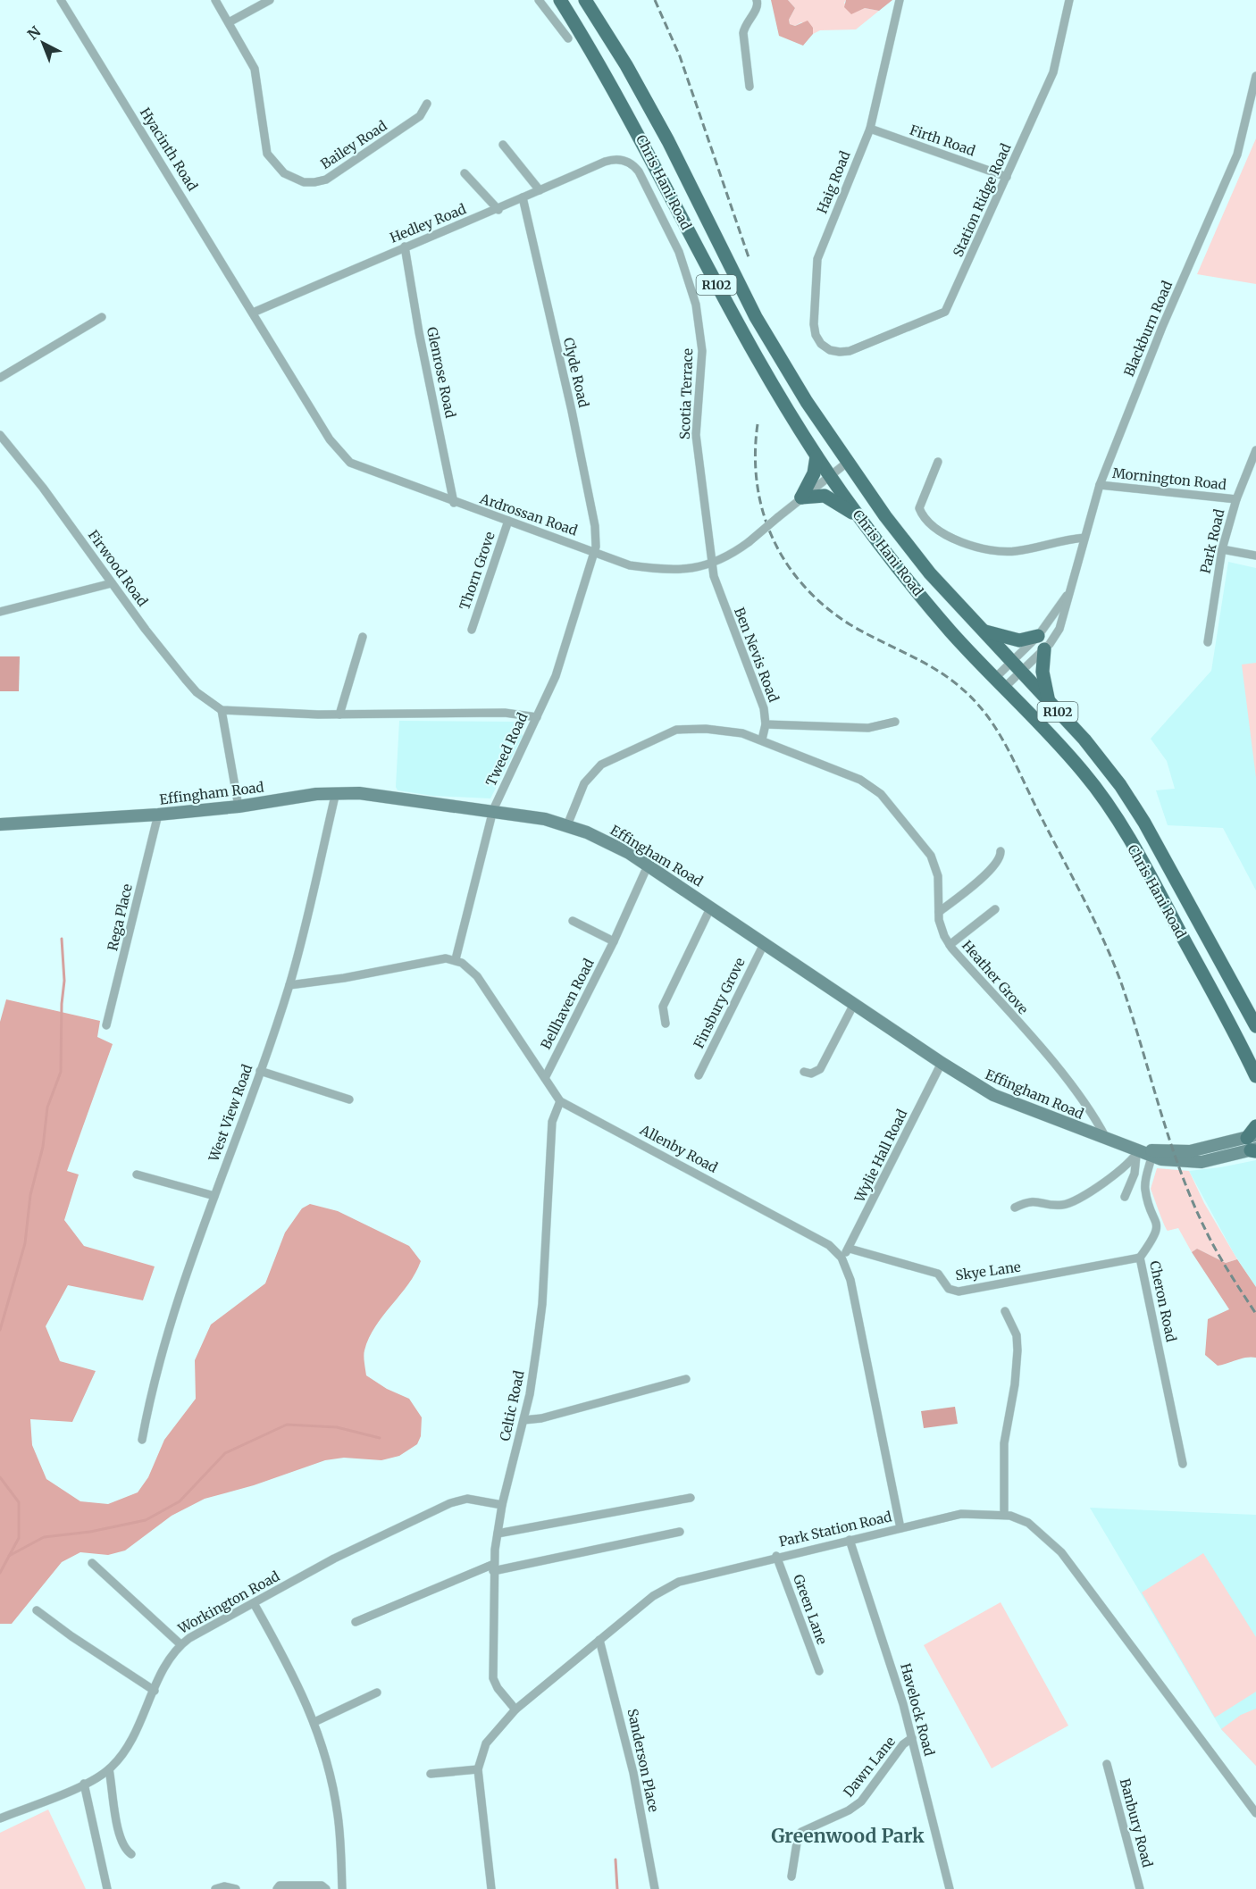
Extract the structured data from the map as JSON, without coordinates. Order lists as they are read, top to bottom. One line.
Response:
{"streets":{"main road":["Chris Hani Road","R102"],"street":["Firth Road","Bailey Road","Hyacinth Road","Haig Road","Station Ridge Road","Hedley Road","Blackburn Road","Glenrose Road","Clyde Road","Scotia Terrace","Mornington Road","Ardrossan Road","Park Road","Firwood Road","Thorn Grove","Ben Nevis Road","Tweed Road","Effingham Road","Rega Place","Heather Grove","Finsbury Grove","Bellhaven Road","West View Road","Allenby Road","Wylie Hall Road","Skye Lane","Cheron Road","Celtic Road","Park Station Road","Workington Road","Green Lane","Havelock Road","Sanderson Place","Dawn Lane","Banbury Road"]},"crossings":[["Firth Road","Haig Road"],["Firth Road","Station Ridge Road"],["Hyacinth Road","Hedley Road"],["Hyacinth Road","Ardrossan Road"],["Chris Hani Road","Blackburn Road"],["Chris Hani Road","Ardrossan Road"],["Haig Road","Station Ridge Road"],["Hedley Road","Glenrose Road"],["Hedley Road","Clyde Road"],["Hedley Road","Scotia Terrace"],["Hedley Road","Ardrossan Road"],["Blackburn Road","Mornington Road"],["Glenrose Road","Ardrossan Road"],["Clyde Road","Ardrossan Road"],["Clyde Road","Tweed Road"],["Scotia Terrace","Ardrossan Road"],["Scotia Terrace","Ben Nevis Road"],["Mornington Road","Park Road"],["Ardrossan Road","Thorn Grove"],["Ardrossan Road","Ben Nevis Road"],["Ardrossan Road","Tweed Road"],["Ben Nevis Road","Heather Grove"],["Tweed Road","Effingham Road"],["Tweed Road","Allenby Road"],["Effingham Road","Rega Place"],["Effingham Road","Heather Grove"],["Effingham Road","Finsbury Grove"],["Effingham Road","West View Road"],["Effingham Road","Wylie Hall Road"],["Effingham Road","Cheron Road"],["Bellhaven Road","Allenby Road"],["Allenby Road","Wylie Hall Road"],["Allenby Road","Celtic Road"],["Allenby Road","Park Station Road"],["Wylie Hall Road","Skye Lane"],["Skye Lane","Cheron Road"],["Celtic Road","Park Station Road"],["Celtic Road","Workington Road"],["Park Station Road","Green Lane"],["Park Station Road","Havelock Road"],["Park Station Road","Sanderson Place"],["Havelock Road","Dawn Lane"]],"districts":["Greenwood Park"],"north":"top left"}
